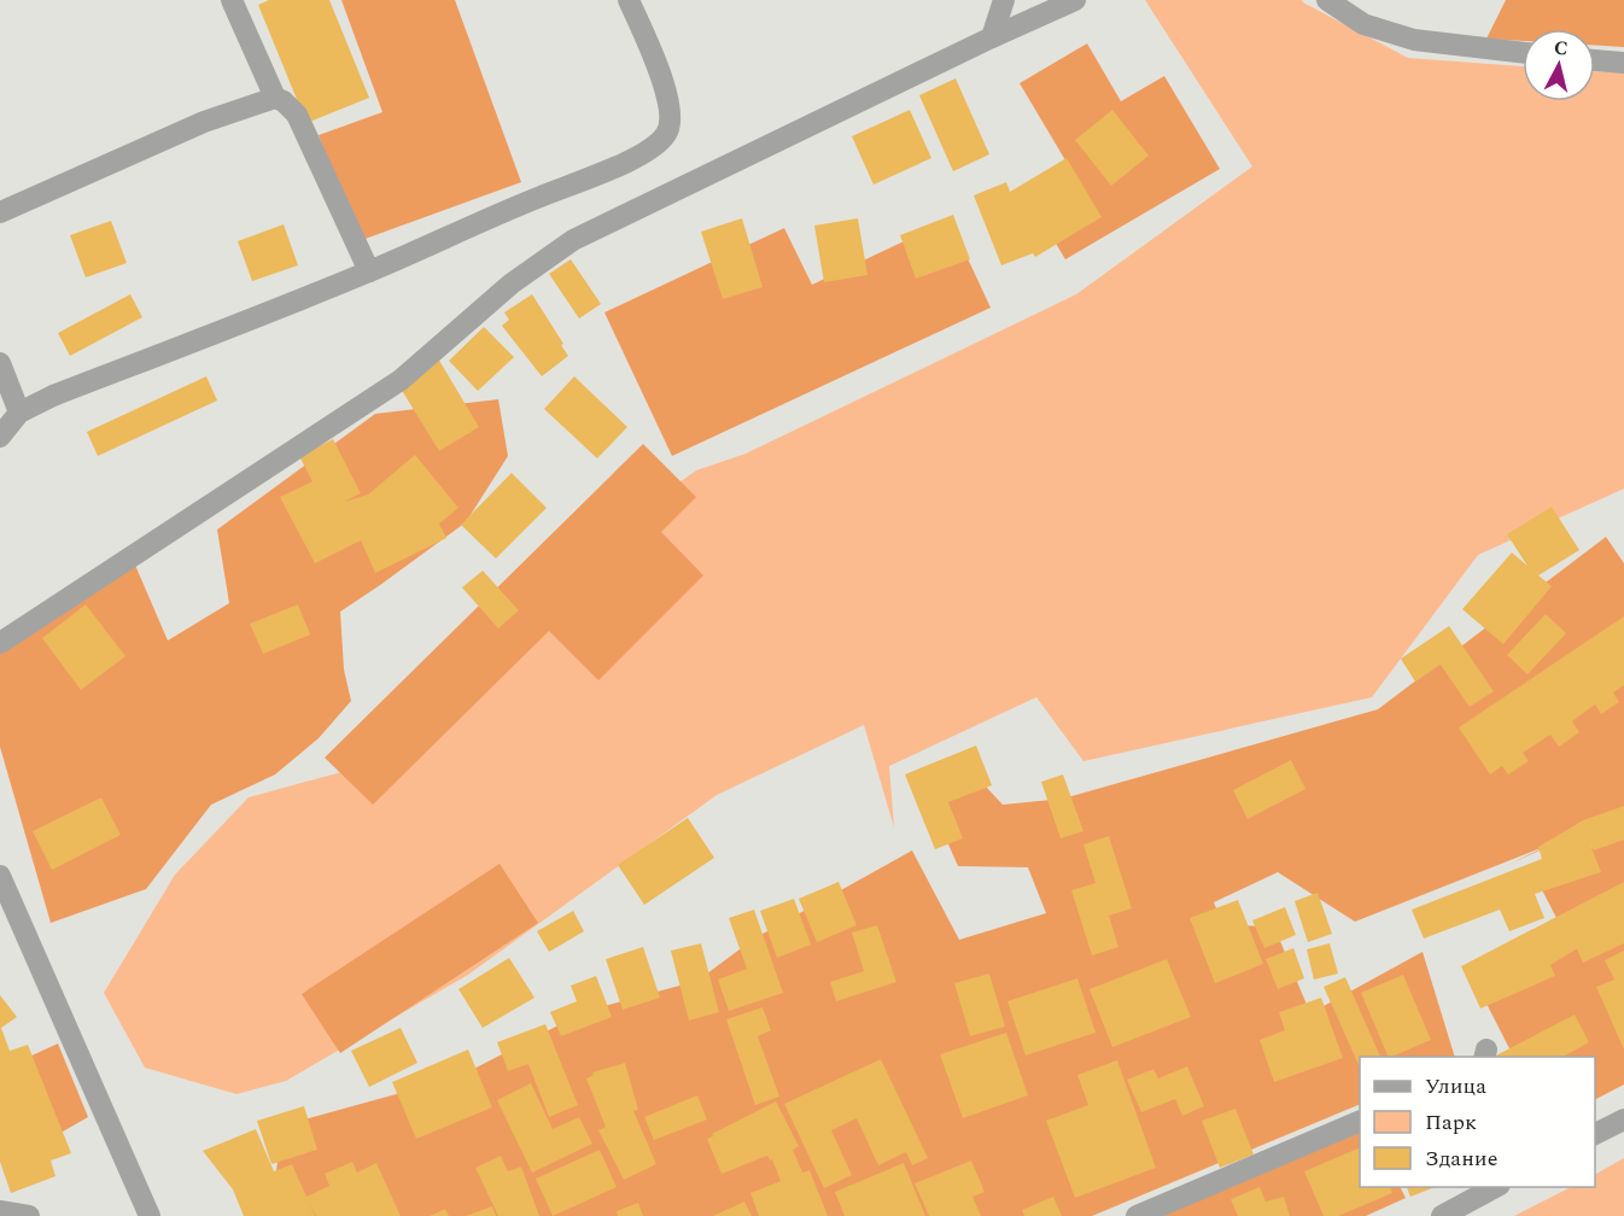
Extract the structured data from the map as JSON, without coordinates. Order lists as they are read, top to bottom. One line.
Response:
{"legend":["Улица","Парк","Здание"],"north":"top"}
